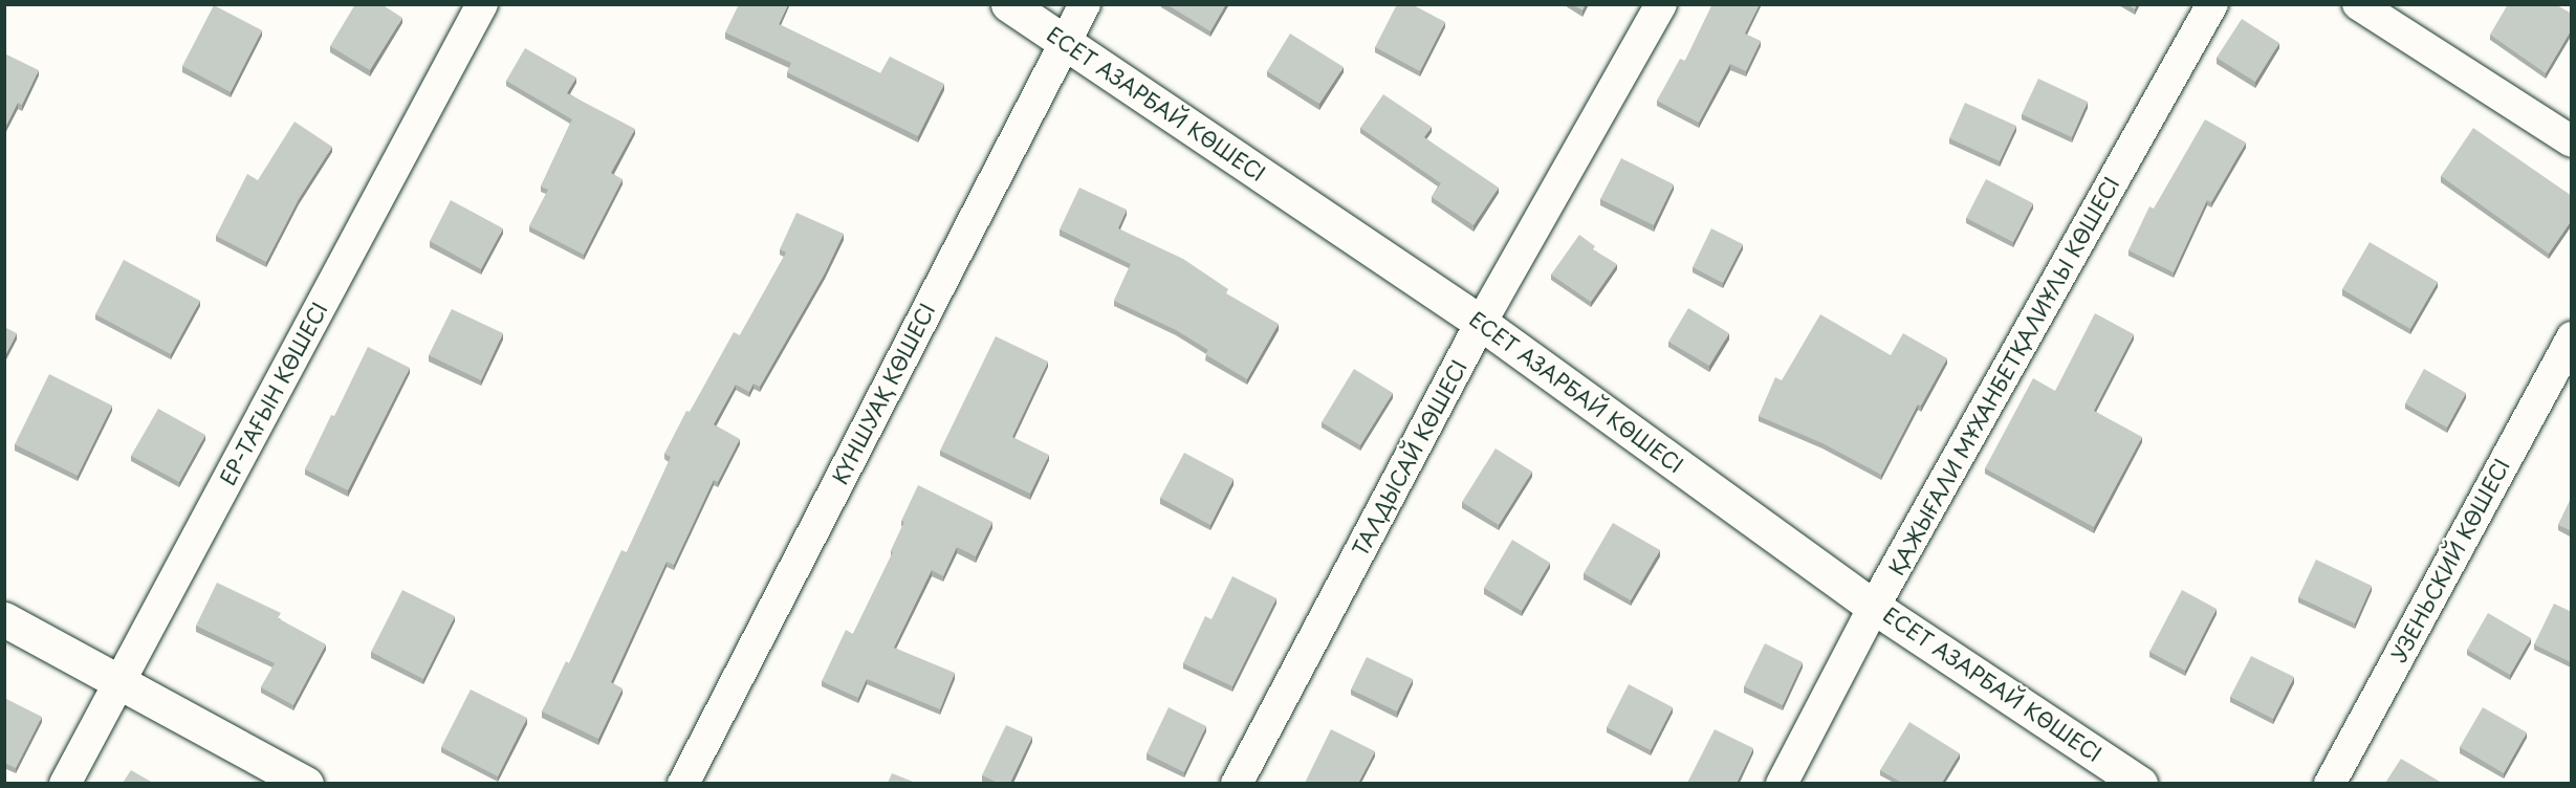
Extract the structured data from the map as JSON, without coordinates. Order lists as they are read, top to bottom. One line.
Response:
{"streets":{"street":["ЕСЕТ АЗАРБАЙ КӨШЕСІ","ҚАЖЫҒАЛИ МҰХАНБЕТҚАЛИҰЛЫ КӨШЕСІ","ЕР-ТАҒЫН КӨШЕСІ","КҮНШУАҚ КӨШЕСІ","ТАЛДЫСАЙ КӨШЕСІ","УЗЕНЬСКИЙ КӨШЕСІ"]},"crossings":[["ЕСЕТ АЗАРБАЙ КӨШЕСІ","ҚАЖЫҒАЛИ МҰХАНБЕТҚАЛИҰЛЫ КӨШЕСІ"],["ЕСЕТ АЗАРБАЙ КӨШЕСІ","КҮНШУАҚ КӨШЕСІ"],["ЕСЕТ АЗАРБАЙ КӨШЕСІ","ТАЛДЫСАЙ КӨШЕСІ"]]}
